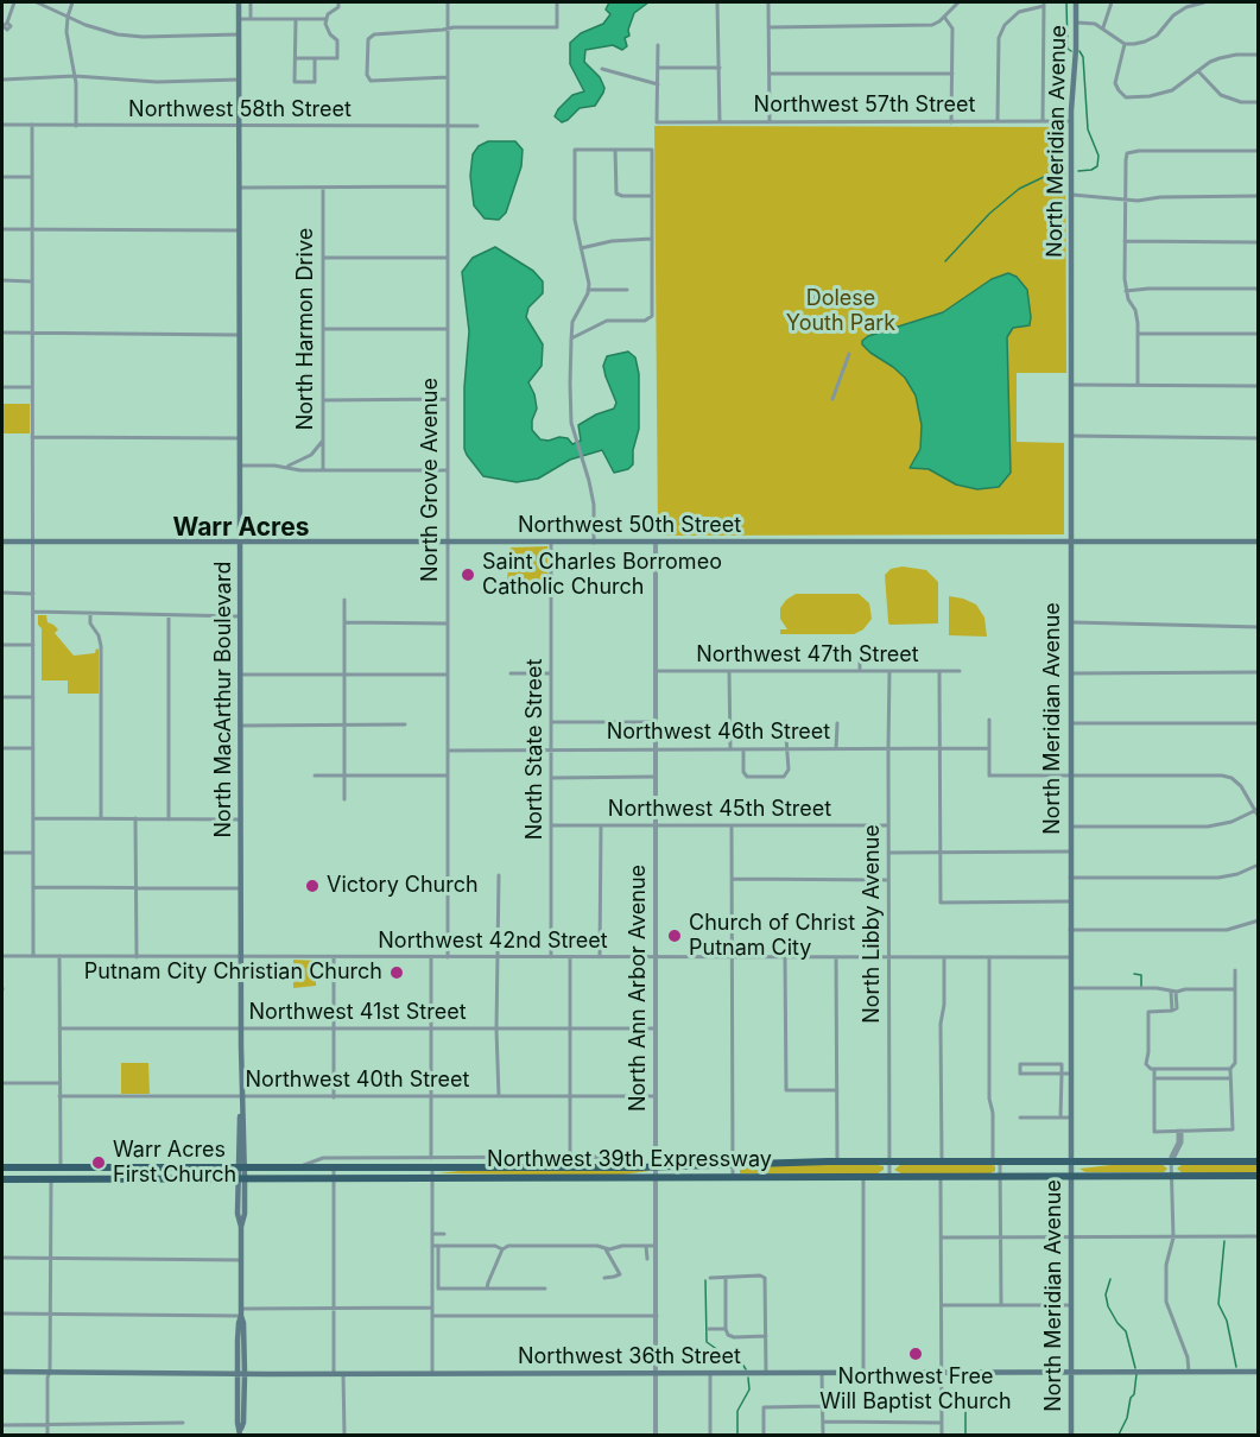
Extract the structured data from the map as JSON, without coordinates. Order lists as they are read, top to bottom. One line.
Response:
{"streets":{"highway":["Northwest 39th Expressway"],"main road":["North Meridian Avenue","Northwest 50th Street","North MacArthur Boulevard","Northwest 36th Street"],"street":["Northwest 57th Street","Northwest 58th Street","North Harmon Drive","North Grove Avenue","Northwest 47th Street","Northwest 46th Street","North State Street","Northwest 45th Street","North Libby Avenue","Northwest 42nd Street","North Ann Arbor Avenue","Northwest 41st Street","Northwest 40th Street"]},"crossings":[["Northwest 57th Street","North Meridian Avenue"],["Northwest 58th Street","North Grove Avenue"],["Northwest 58th Street","North MacArthur Boulevard"],["North Meridian Avenue","Northwest 50th Street"],["North Meridian Avenue","Northwest 42nd Street"],["North Meridian Avenue","Northwest 39th Expressway"],["North Meridian Avenue","Northwest 36th Street"],["North Grove Avenue","Northwest 50th Street"],["North Grove Avenue","Northwest 46th Street"],["North Grove Avenue","Northwest 42nd Street"],["Northwest 50th Street","North MacArthur Boulevard"],["Northwest 50th Street","North State Street"],["Northwest 50th Street","North Ann Arbor Avenue"],["Northwest 47th Street","North Libby Avenue"],["Northwest 47th Street","North Ann Arbor Avenue"],["North MacArthur Boulevard","Northwest 42nd Street"],["North MacArthur Boulevard","Northwest 41st Street"],["North MacArthur Boulevard","Northwest 40th Street"],["North MacArthur Boulevard","Northwest 39th Expressway"],["North MacArthur Boulevard","Northwest 36th Street"],["Northwest 46th Street","North State Street"],["Northwest 46th Street","North Libby Avenue"],["Northwest 46th Street","North Ann Arbor Avenue"],["North State Street","Northwest 45th Street"],["North State Street","Northwest 42nd Street"],["Northwest 45th Street","North Libby Avenue"],["Northwest 45th Street","North Ann Arbor Avenue"],["North Libby Avenue","Northwest 42nd Street"],["North Libby Avenue","Northwest 39th Expressway"],["Northwest 42nd Street","North Ann Arbor Avenue"],["North Ann Arbor Avenue","Northwest 41st Street"],["North Ann Arbor Avenue","Northwest 40th Street"],["North Ann Arbor Avenue","Northwest 39th Expressway"],["North Ann Arbor Avenue","Northwest 36th Street"]],"districts":["Warr Acres"],"parks":["Dolese Youth Park"],"places":["Saint Charles Borromeo Catholic Church","Victory Church","Church of Christ Putnam City","Putnam City Christian Church","Warr Acres First Church","Northwest Free Will Baptist Church"]}
